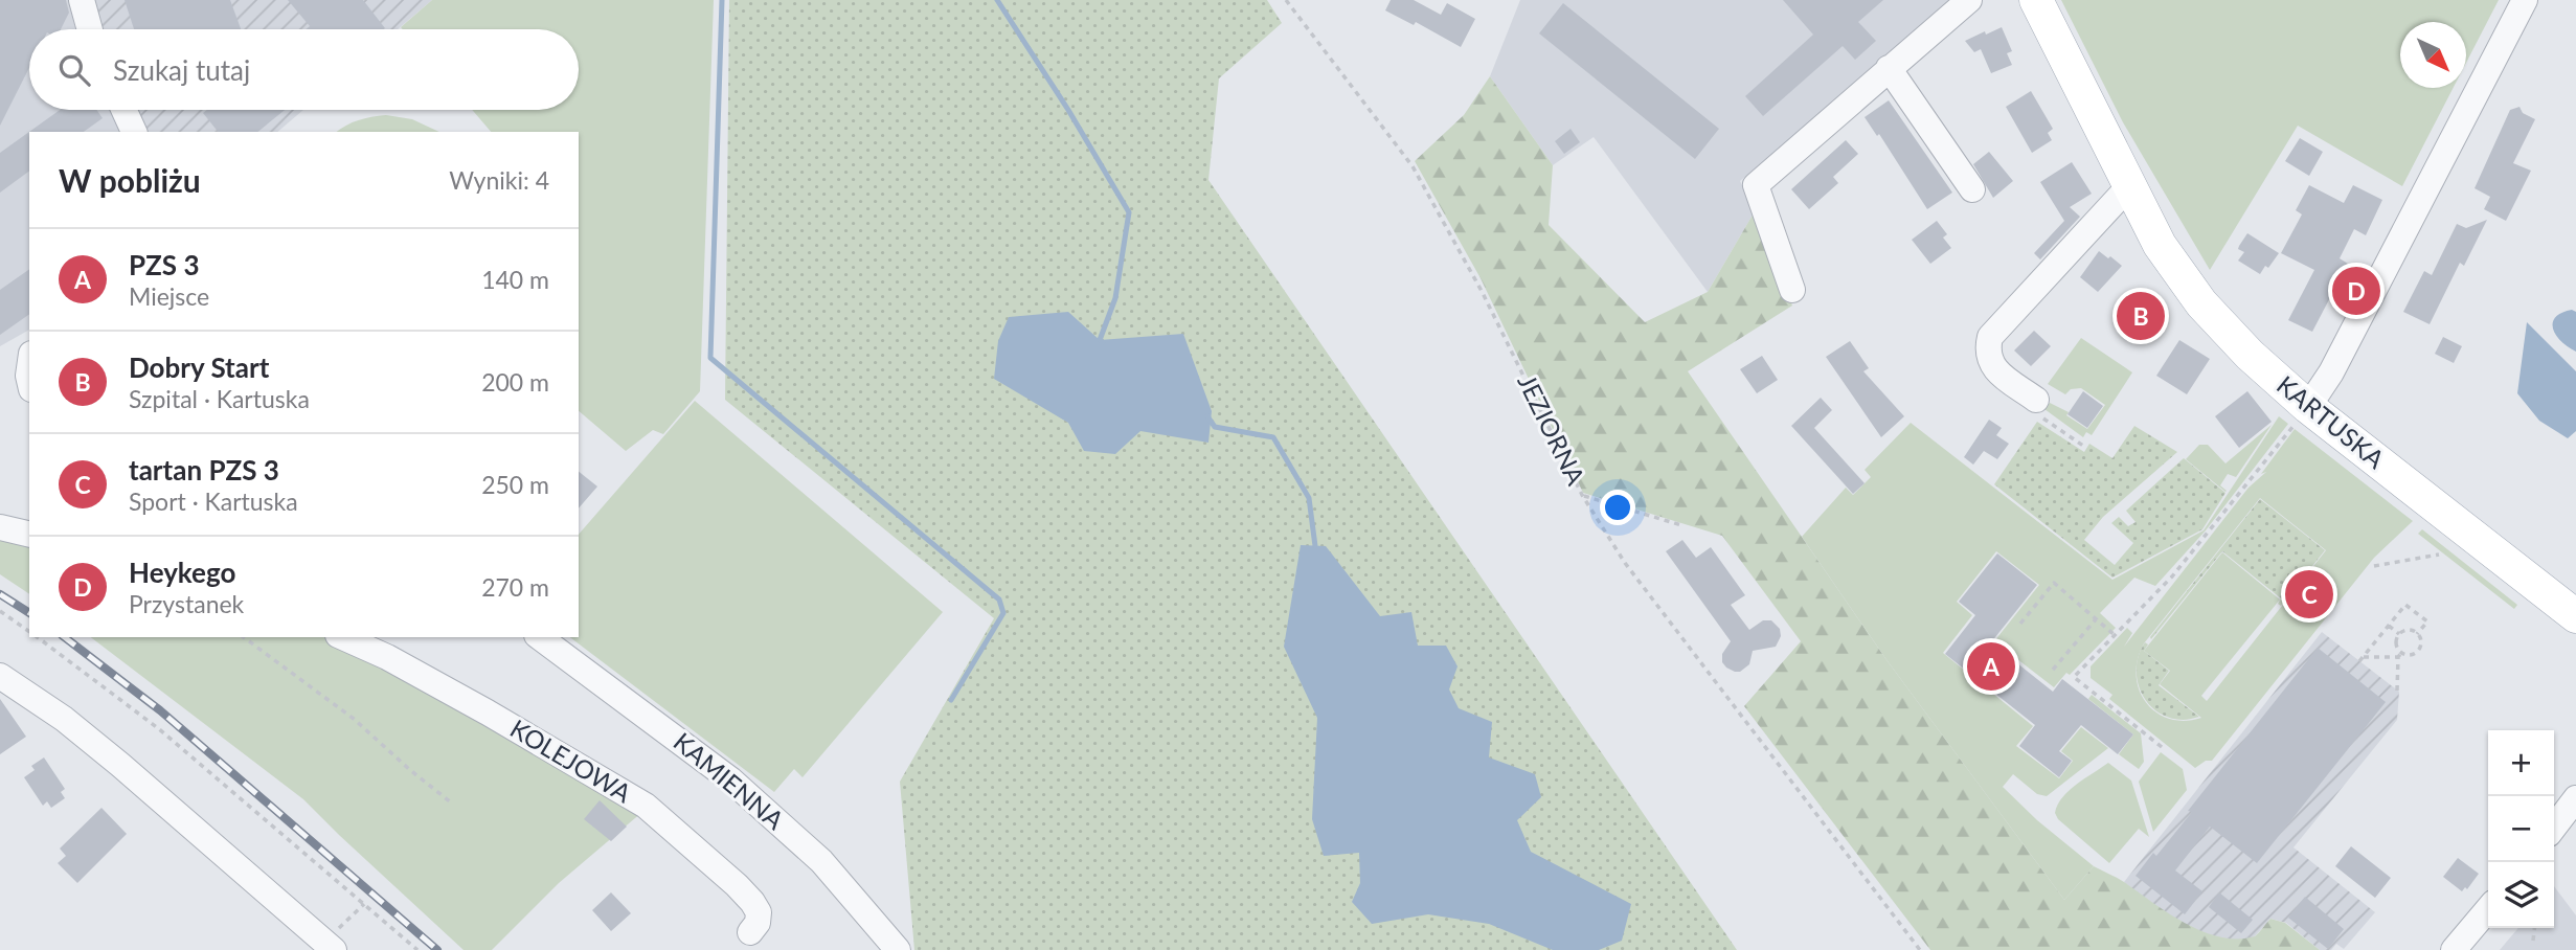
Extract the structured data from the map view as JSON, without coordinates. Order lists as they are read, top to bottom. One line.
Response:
{"streets":{"main road":["KARTUSKA"],"street":["KOLEJOWA","KAMIENNA"],"path":["JEZIORNA"]},"north":"bottom right","page":{"search":"Szukaj tutaj","heading":["W pobliżu","Wyniki: 4"],"list":[{"mark":"A","name":"PZS 3","note":"Miejsce","value":"140 m"},{"mark":"B","name":"Dobry Start","note":"Szpital · Kartuska","value":"200 m"},{"mark":"C","name":"tartan PZS 3","note":"Sport · Kartuska","value":"250 m"},{"mark":"D","name":"Heykego","note":"Przystanek","value":"270 m"}],"pins":["D","B","C","A"],"map_buttons":["+","−"]}}
